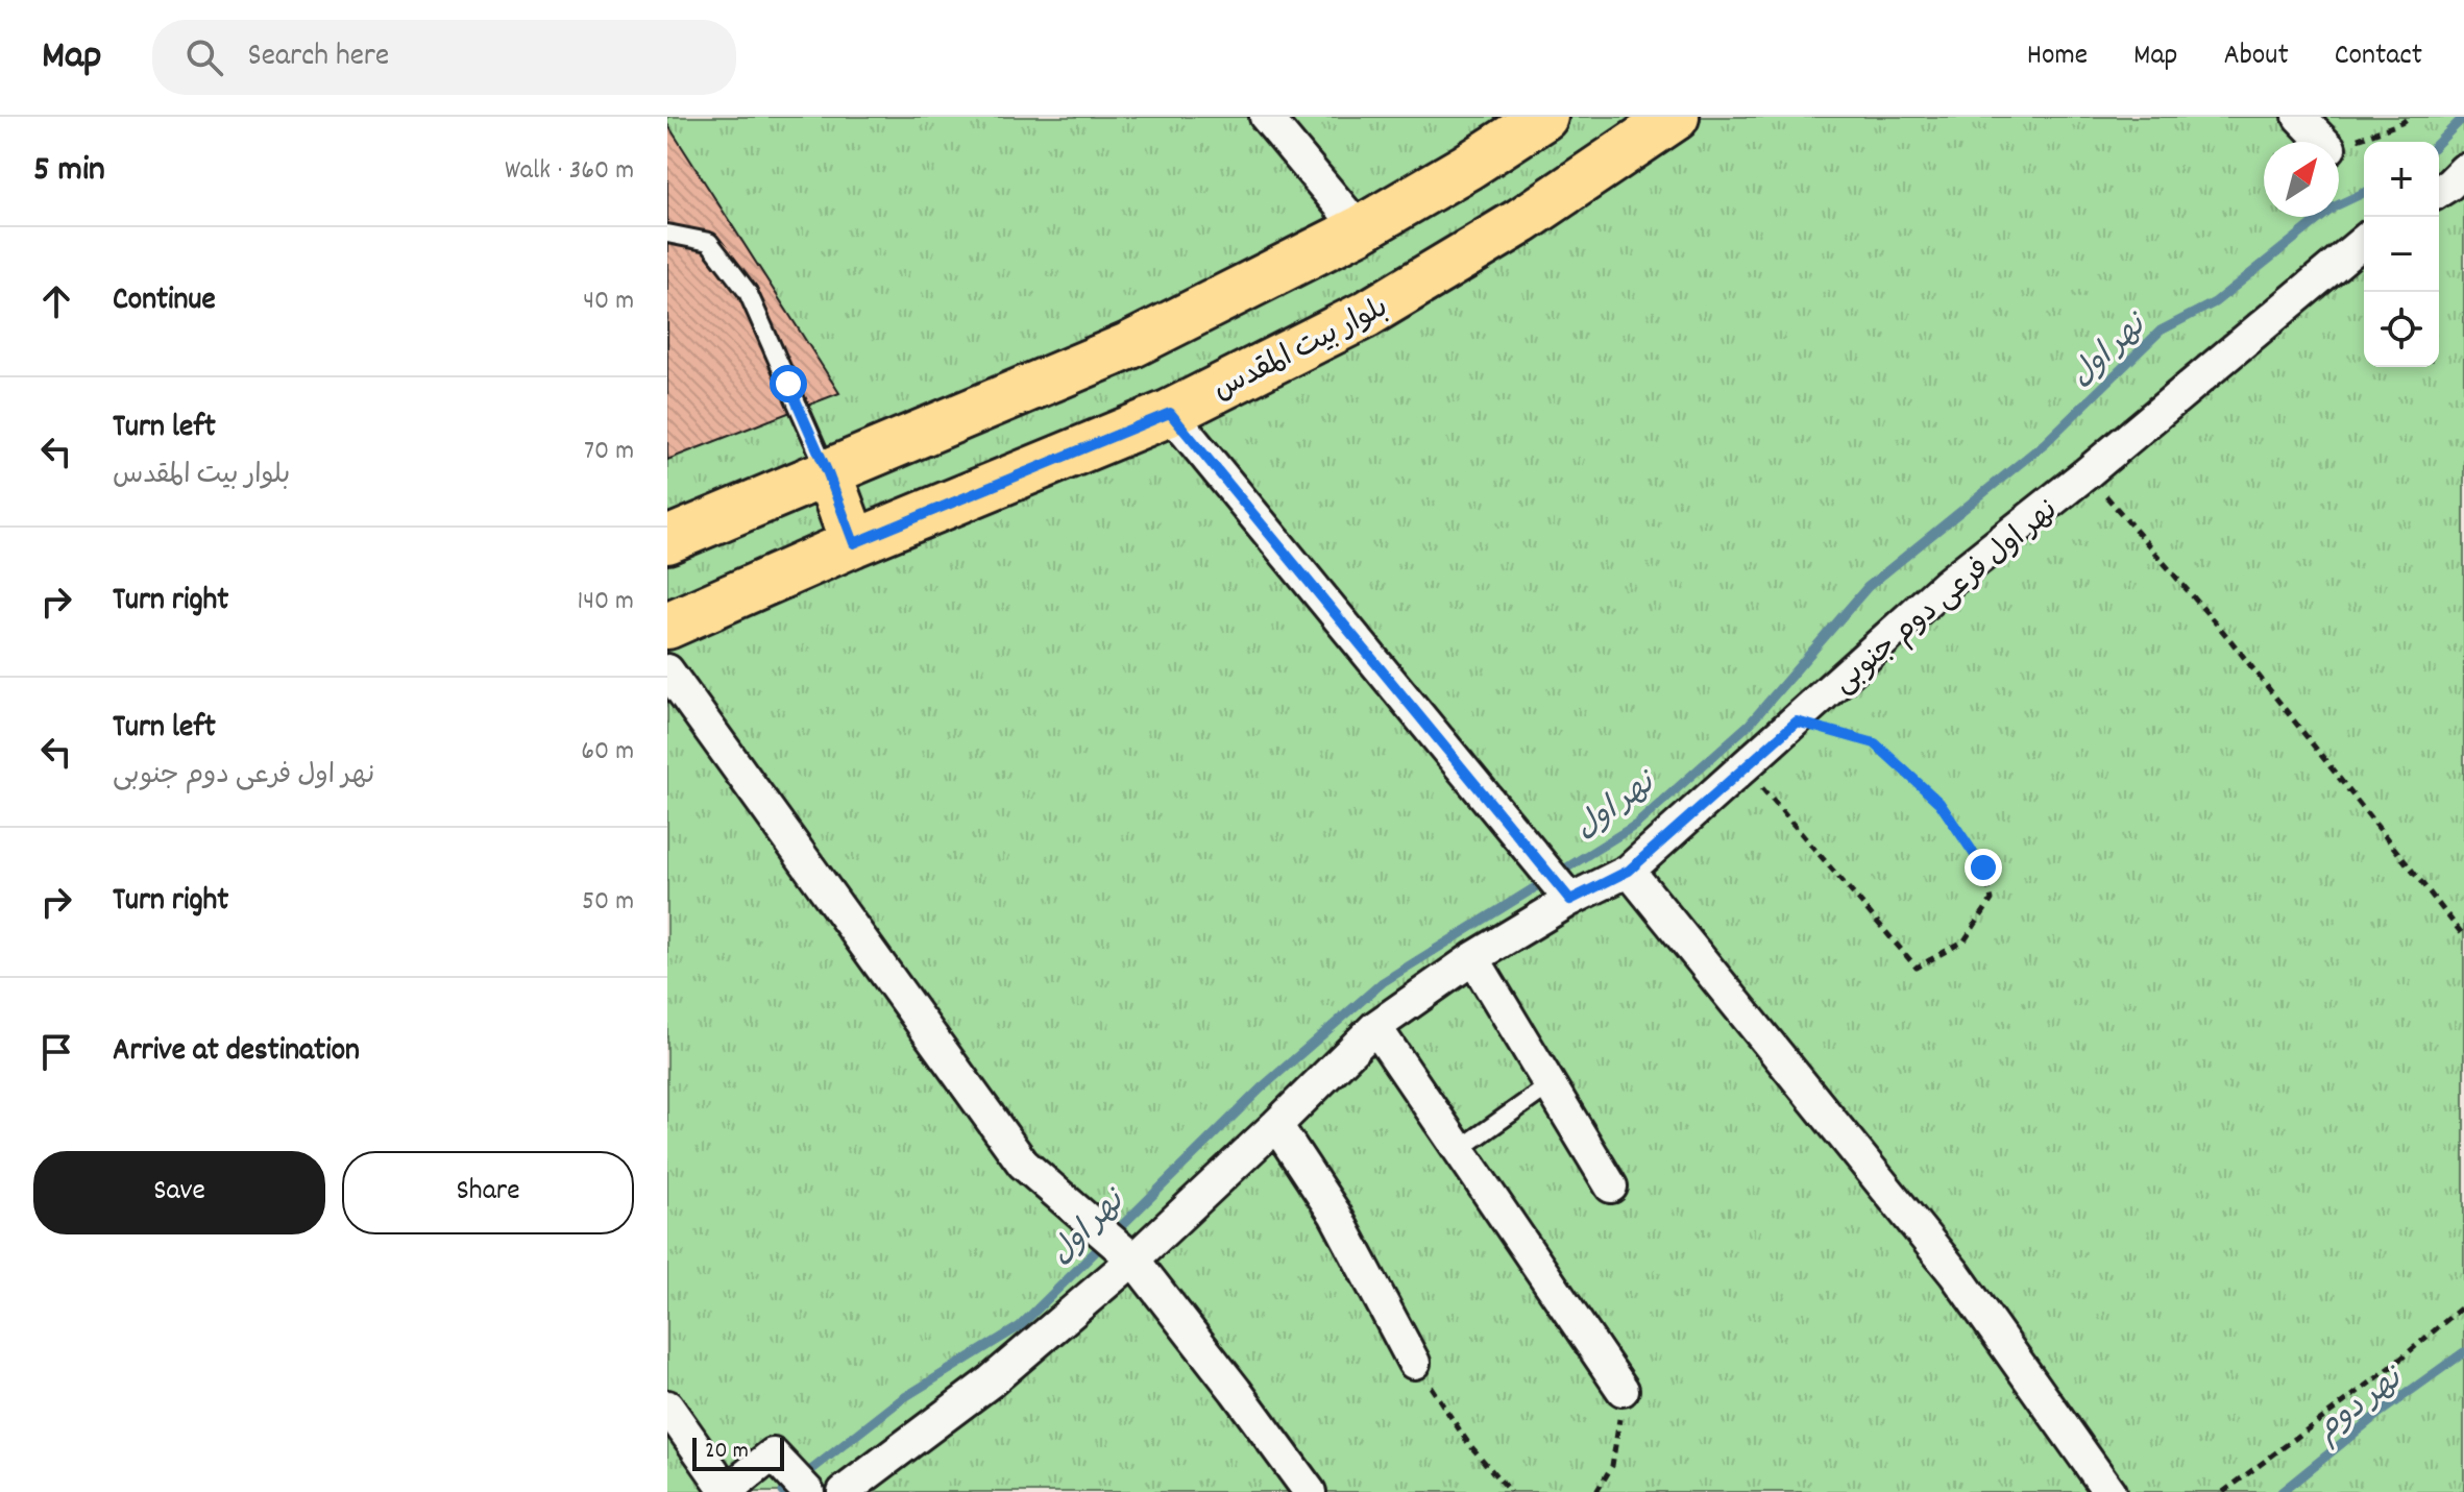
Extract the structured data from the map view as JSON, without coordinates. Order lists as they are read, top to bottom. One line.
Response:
{"streets":{"main road":["بلوار بیت المقدس"],"street":["نهر اول فرعی دوم جنوبی"]},"water":["نهر اول","نهر دوم"],"scale_bar":"20 m","north":"top right","page":{"header":"Map","search":"Search here","nav":["Home","Map","About","Contact"],"heading":["5 min","Walk · 360 m"],"map_buttons":["+","−"],"list":[["Continue","40 m"],["Turn left","بلوار بیت المقدس","70 m"],["Turn right","140 m"],["Turn left","نهر اول فرعی دوم جنوبی","60 m"],["Turn right","50 m"],"Arrive at destination"],"buttons":["Save","Share"],"scale":"20 m"}}
